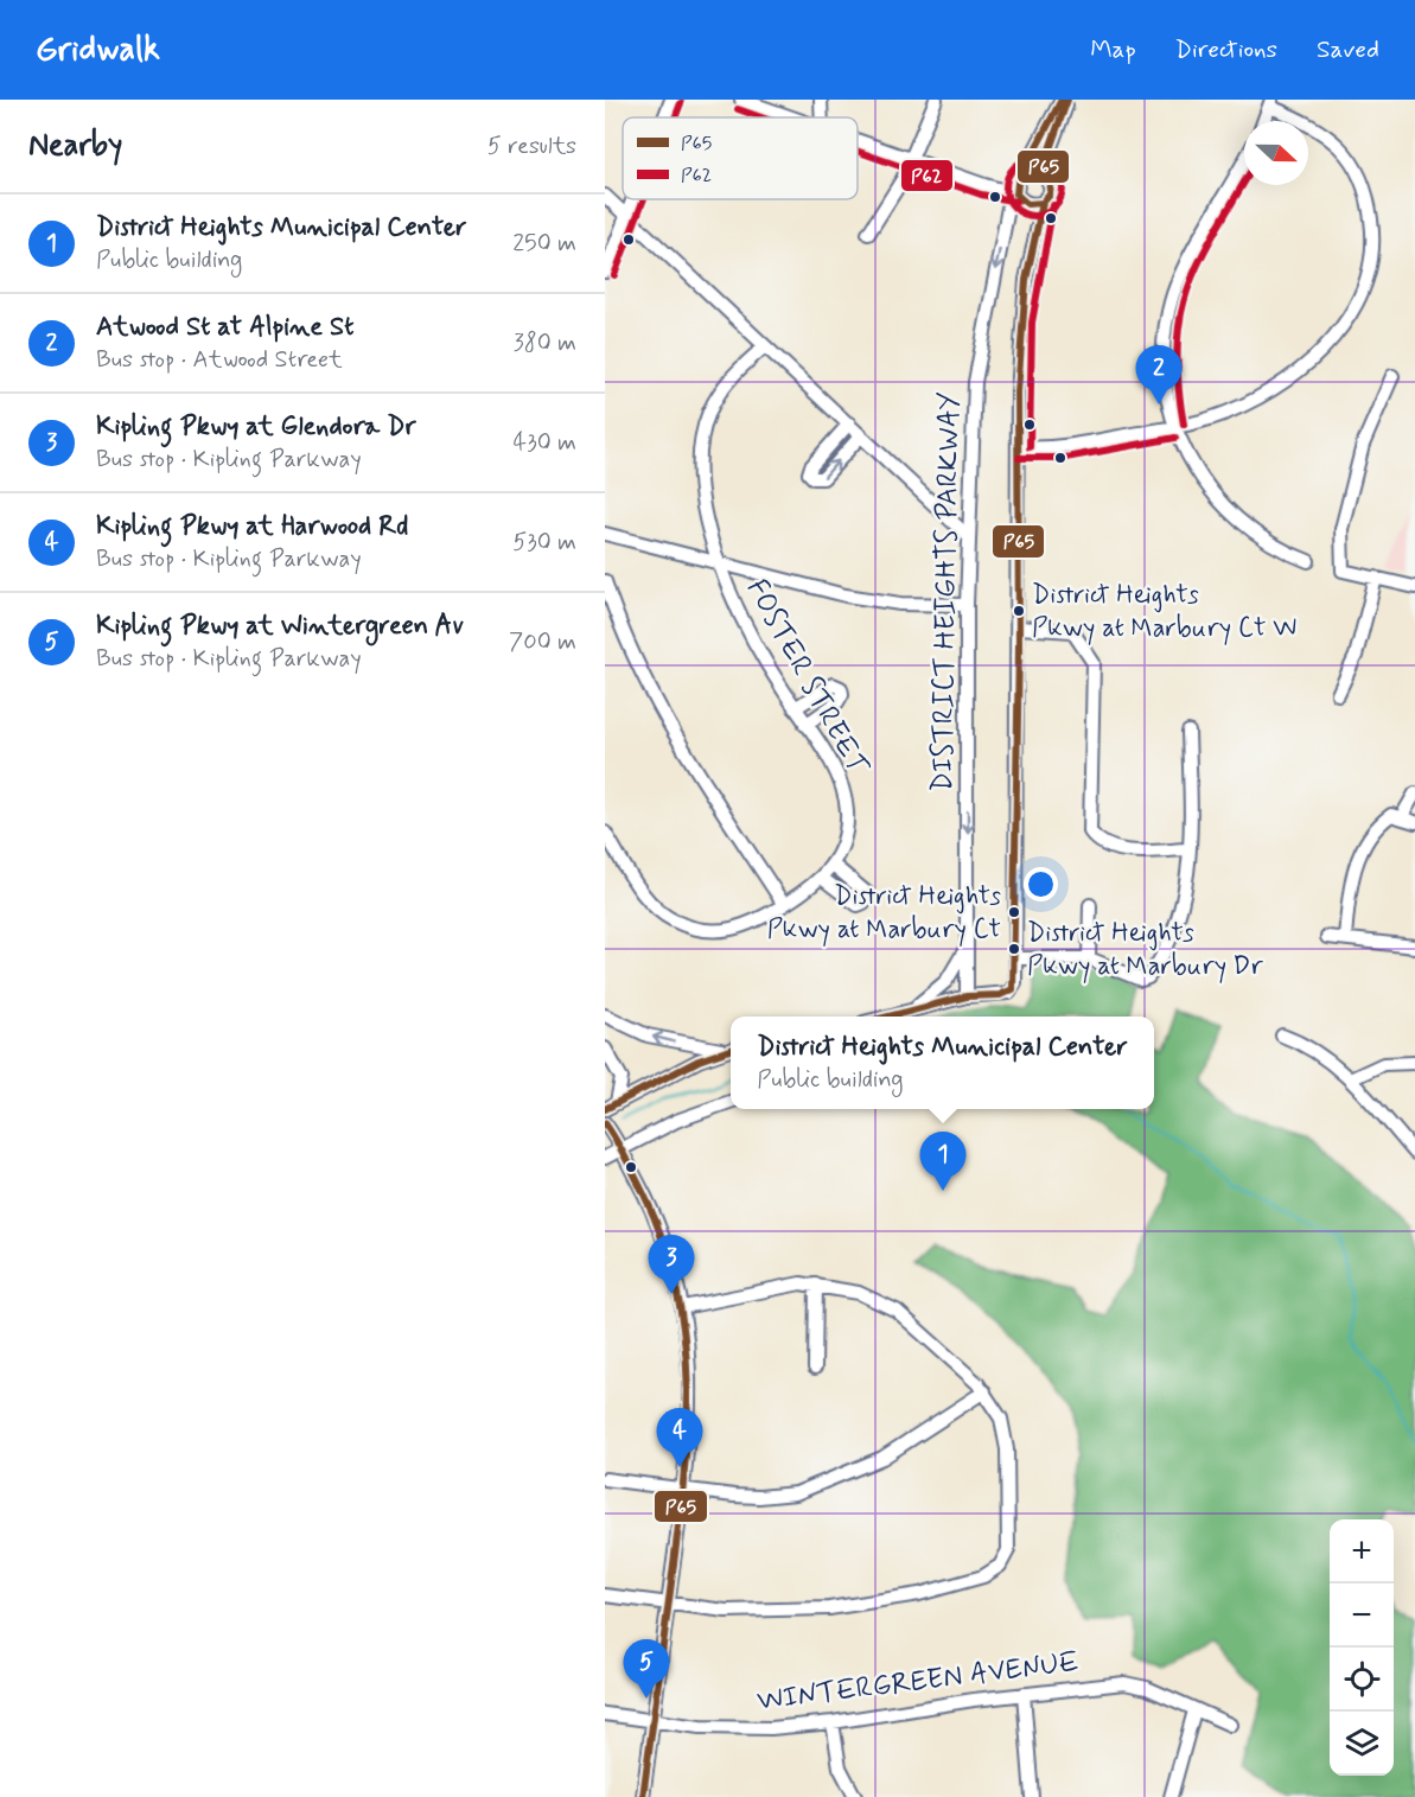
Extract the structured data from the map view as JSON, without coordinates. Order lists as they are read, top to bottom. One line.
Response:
{"streets":{"street":["DISTRICT HEIGHTS PARKWAY","FOSTER STREET","WINTERGREEN AVENUE"]},"places":["District Heights Pkwy at Marbury Ct W","District Heights Pkwy at Marbury Ct","District Heights Pkwy at Marbury Dr"],"lines":["transit line P65","transit line P62"],"legend":["P65","P62"],"north":"right","page":{"header":"Gridwalk","nav":["Map","Directions","Saved"],"heading":["Nearby","5 results"],"list":[{"mark":"1","name":"District Heights Municipal Center","note":"Public building","value":"250 m"},{"mark":"2","name":"Atwood St at Alpine St","note":"Bus stop · Atwood Street","value":"380 m"},{"mark":"3","name":"Kipling Pkwy at Glendora Dr","note":"Bus stop · Kipling Parkway","value":"430 m"},{"mark":"4","name":"Kipling Pkwy at Harwood Rd","note":"Bus stop · Kipling Parkway","value":"530 m"},{"mark":"5","name":"Kipling Pkwy at Wintergreen Av","note":"Bus stop · Kipling Parkway","value":"700 m"}],"pins":["2","1","3","4","5"],"popup":["District Heights Municipal Center","Public building"],"map_buttons":["+","−"]}}
